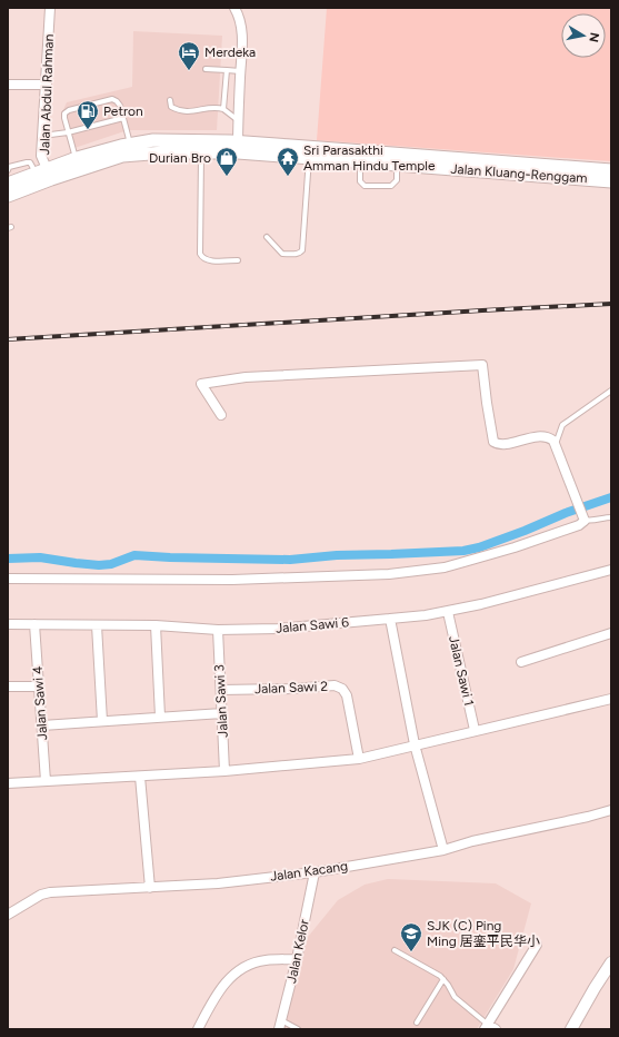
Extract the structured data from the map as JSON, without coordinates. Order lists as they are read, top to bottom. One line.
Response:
{"streets":{"main road":["Jalan Kluang-Renggam"],"street":["Jalan Abdul Rahman","Jalan Sawi 6","Jalan Sawi 1","Jalan Sawi 2","Jalan Sawi 3","Jalan Sawi 4","Jalan Kacang","Jalan Kelor"]},"crossings":[["Jalan Abdul Rahman","Jalan Kluang-Renggam"],["Jalan Sawi 6","Jalan Sawi 1"],["Jalan Sawi 6","Jalan Sawi 3"],["Jalan Sawi 6","Jalan Sawi 4"],["Jalan Sawi 2","Jalan Sawi 3"],["Jalan Kacang","Jalan Kelor"]],"places":{"hotel":["Merdeka"],"fuel station":["Petron"],"shop":["Durian Bro"],"temple":["Sri Parasakthi Amman Hindu Temple"],"school or university":["SJK (C) Ping Ming 居銮平民华小"]},"north":"right"}
